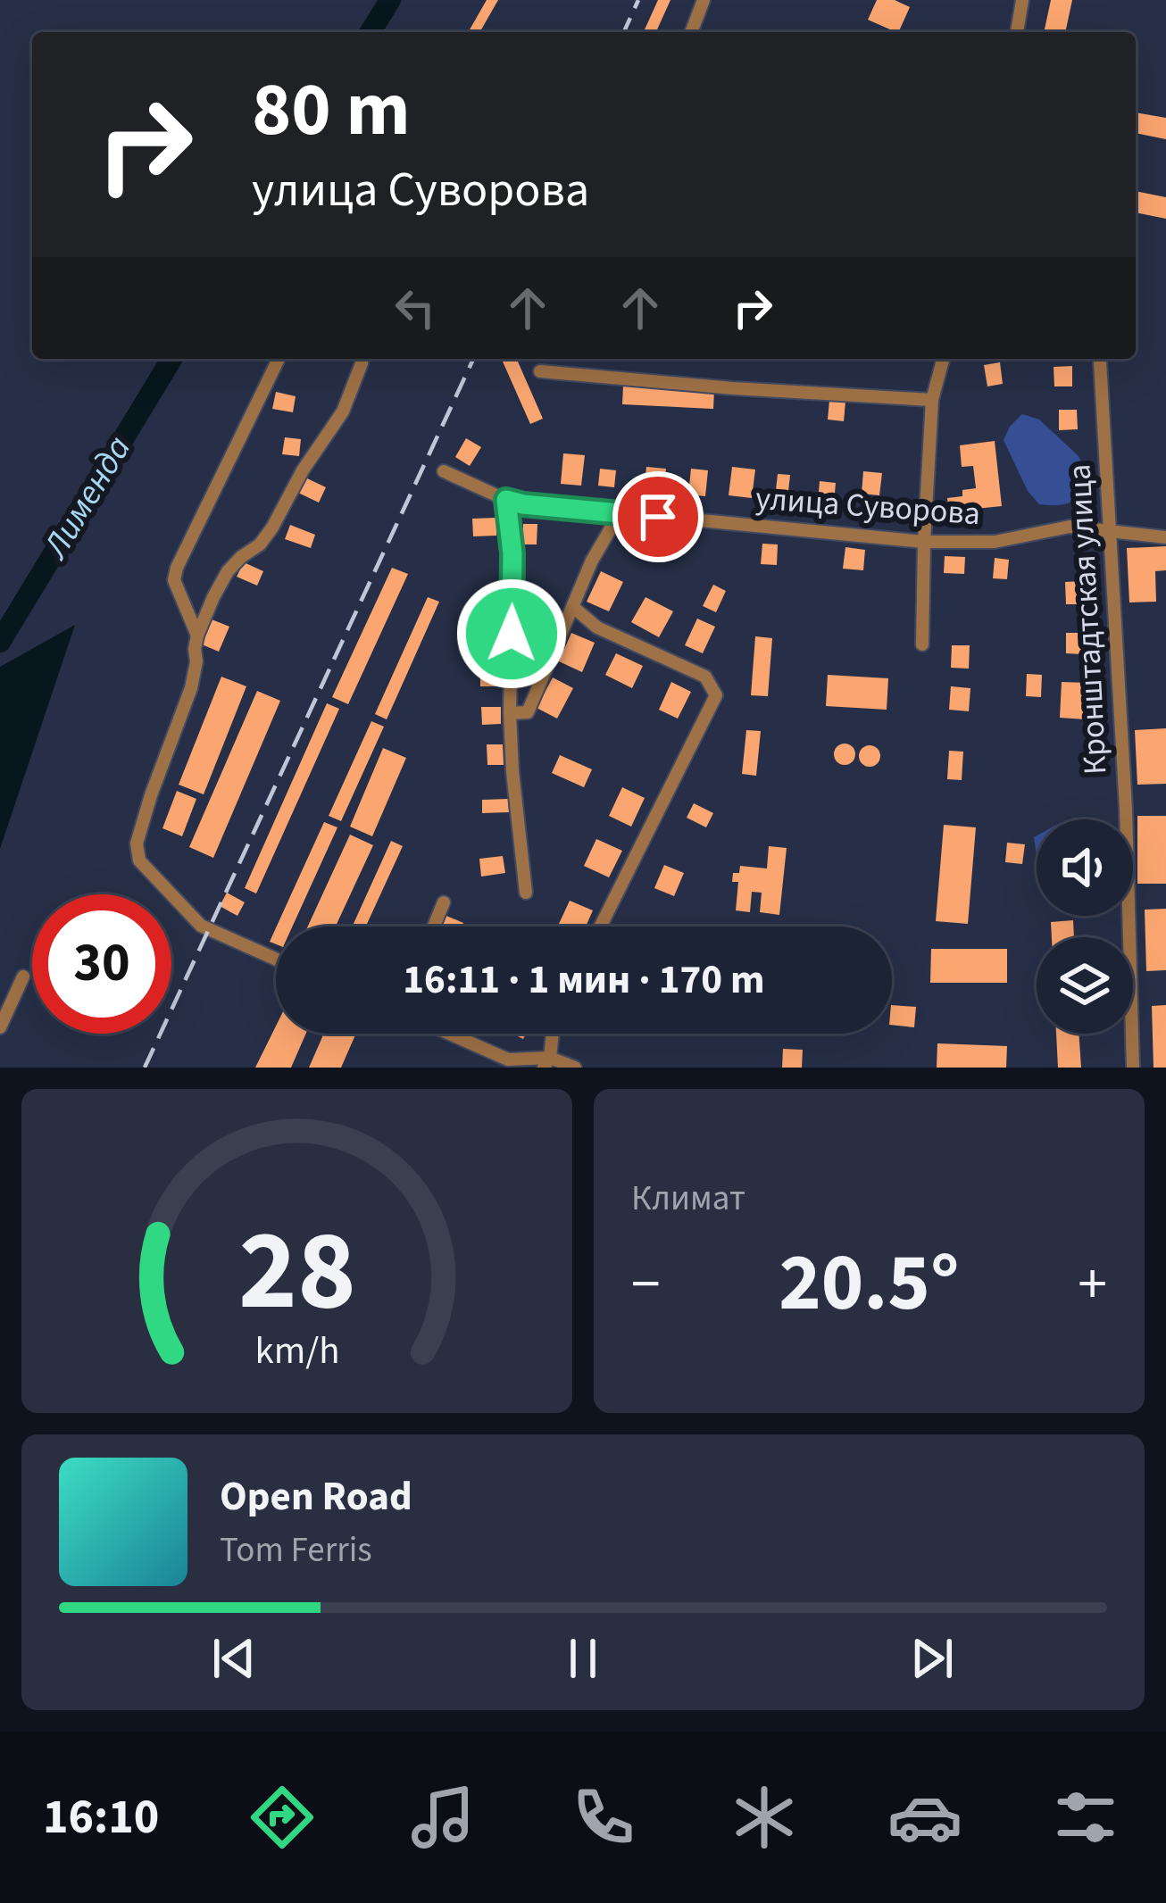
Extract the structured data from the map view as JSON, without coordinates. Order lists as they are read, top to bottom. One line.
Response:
{"streets":{"street":["улица Суворова","Кронштадтская улица"]},"crossings":[["улица Суворова","Кронштадтская улица"]],"water":["Лименда"],"page":{"turn":["80 m","улица Суворова"],"limit":"30","trip":"16:11 · 1 мин · 170 m","tile":"Климат","heat":["−","20.5°","+"],"song":["Open Road","Tom Ferris"],"tabs":"16:10","gauge":["28","km/h"]}}
